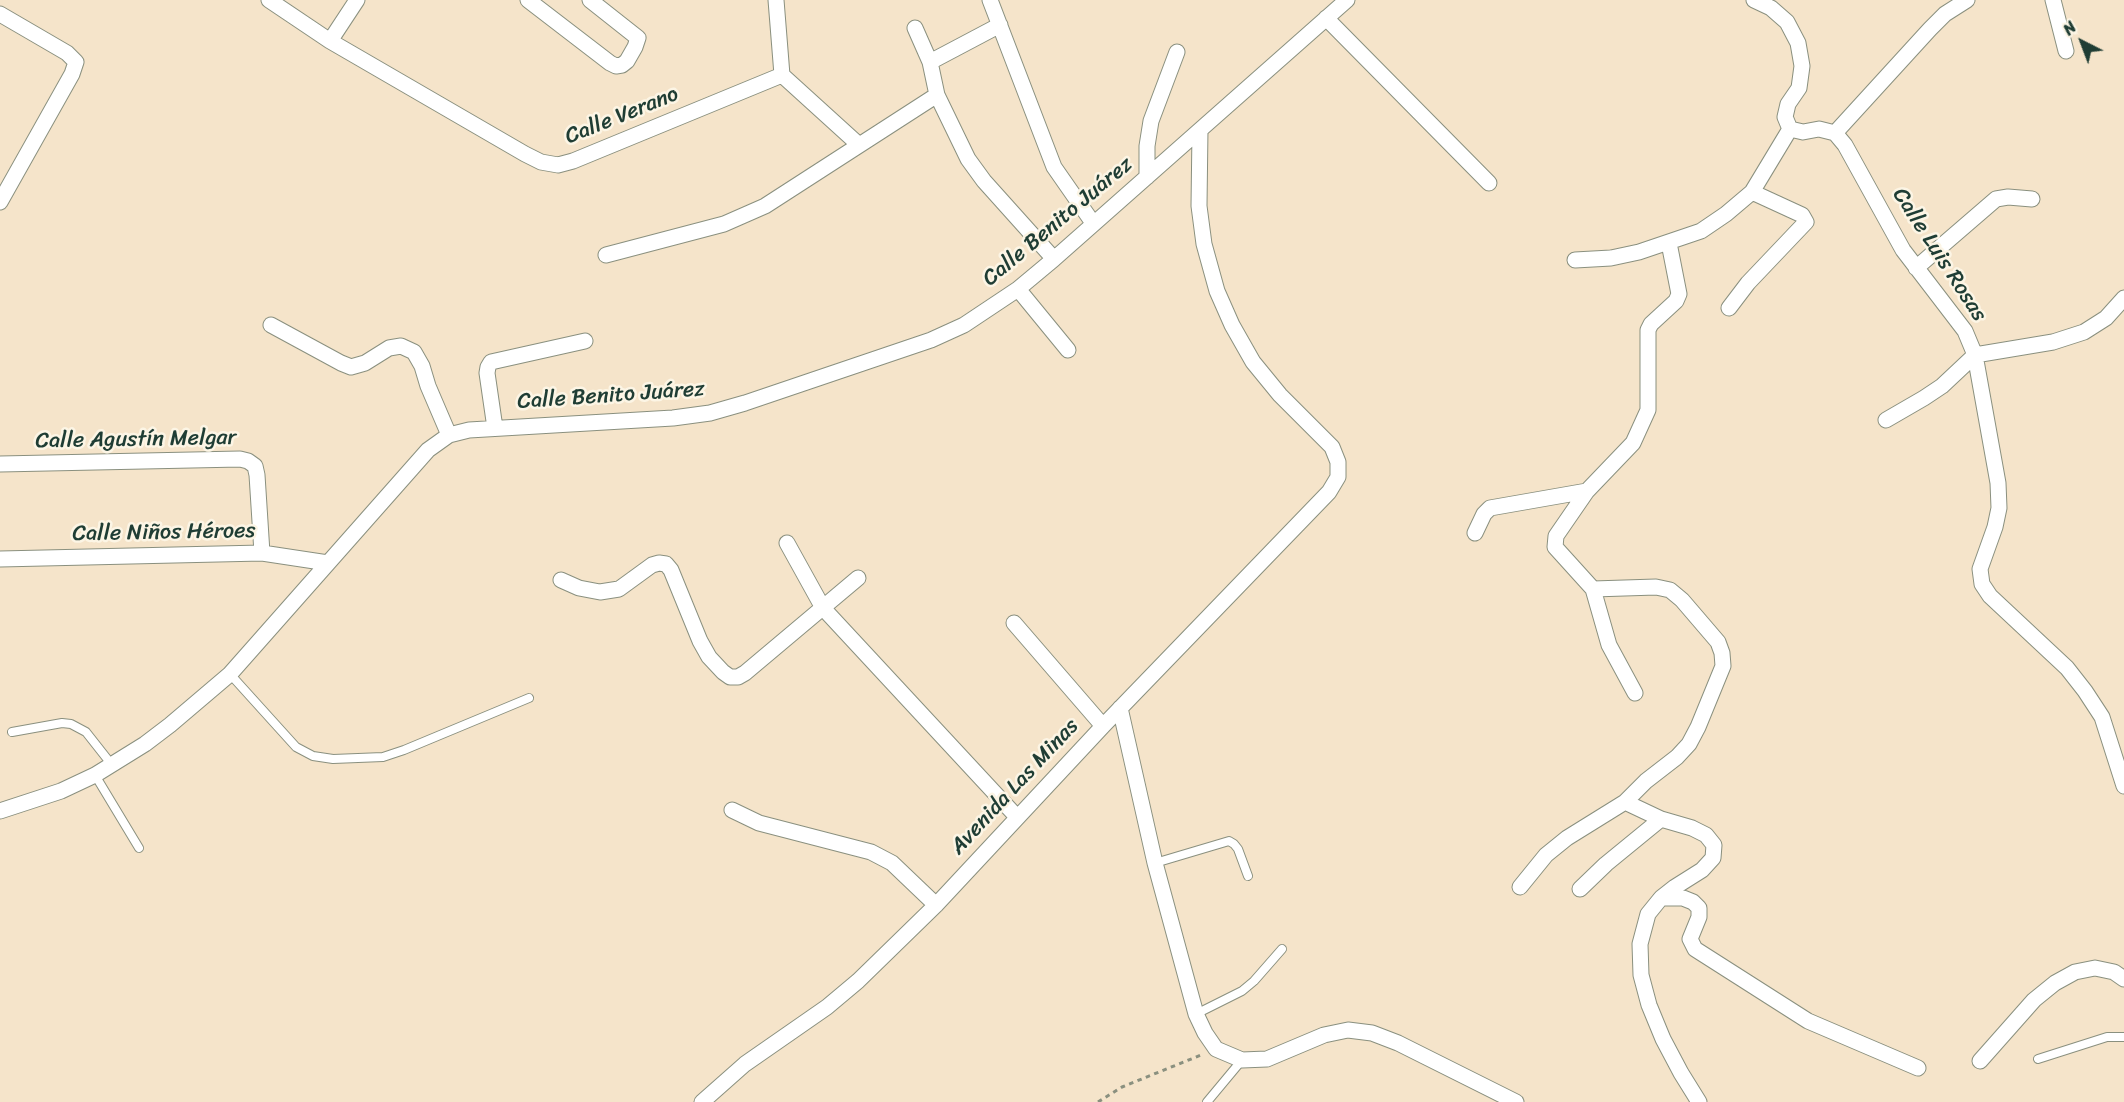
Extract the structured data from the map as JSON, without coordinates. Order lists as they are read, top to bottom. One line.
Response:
{"streets":{"street":["Calle Verano","Calle Benito Juárez","Calle Luis Rosas","Calle Agustín Melgar","Calle Niños Héroes","Avenida Las Minas"]},"crossings":[["Calle Benito Juárez","Calle Niños Héroes"],["Calle Benito Juárez","Avenida Las Minas"],["Calle Agustín Melgar","Calle Niños Héroes"]],"north":"top left"}
